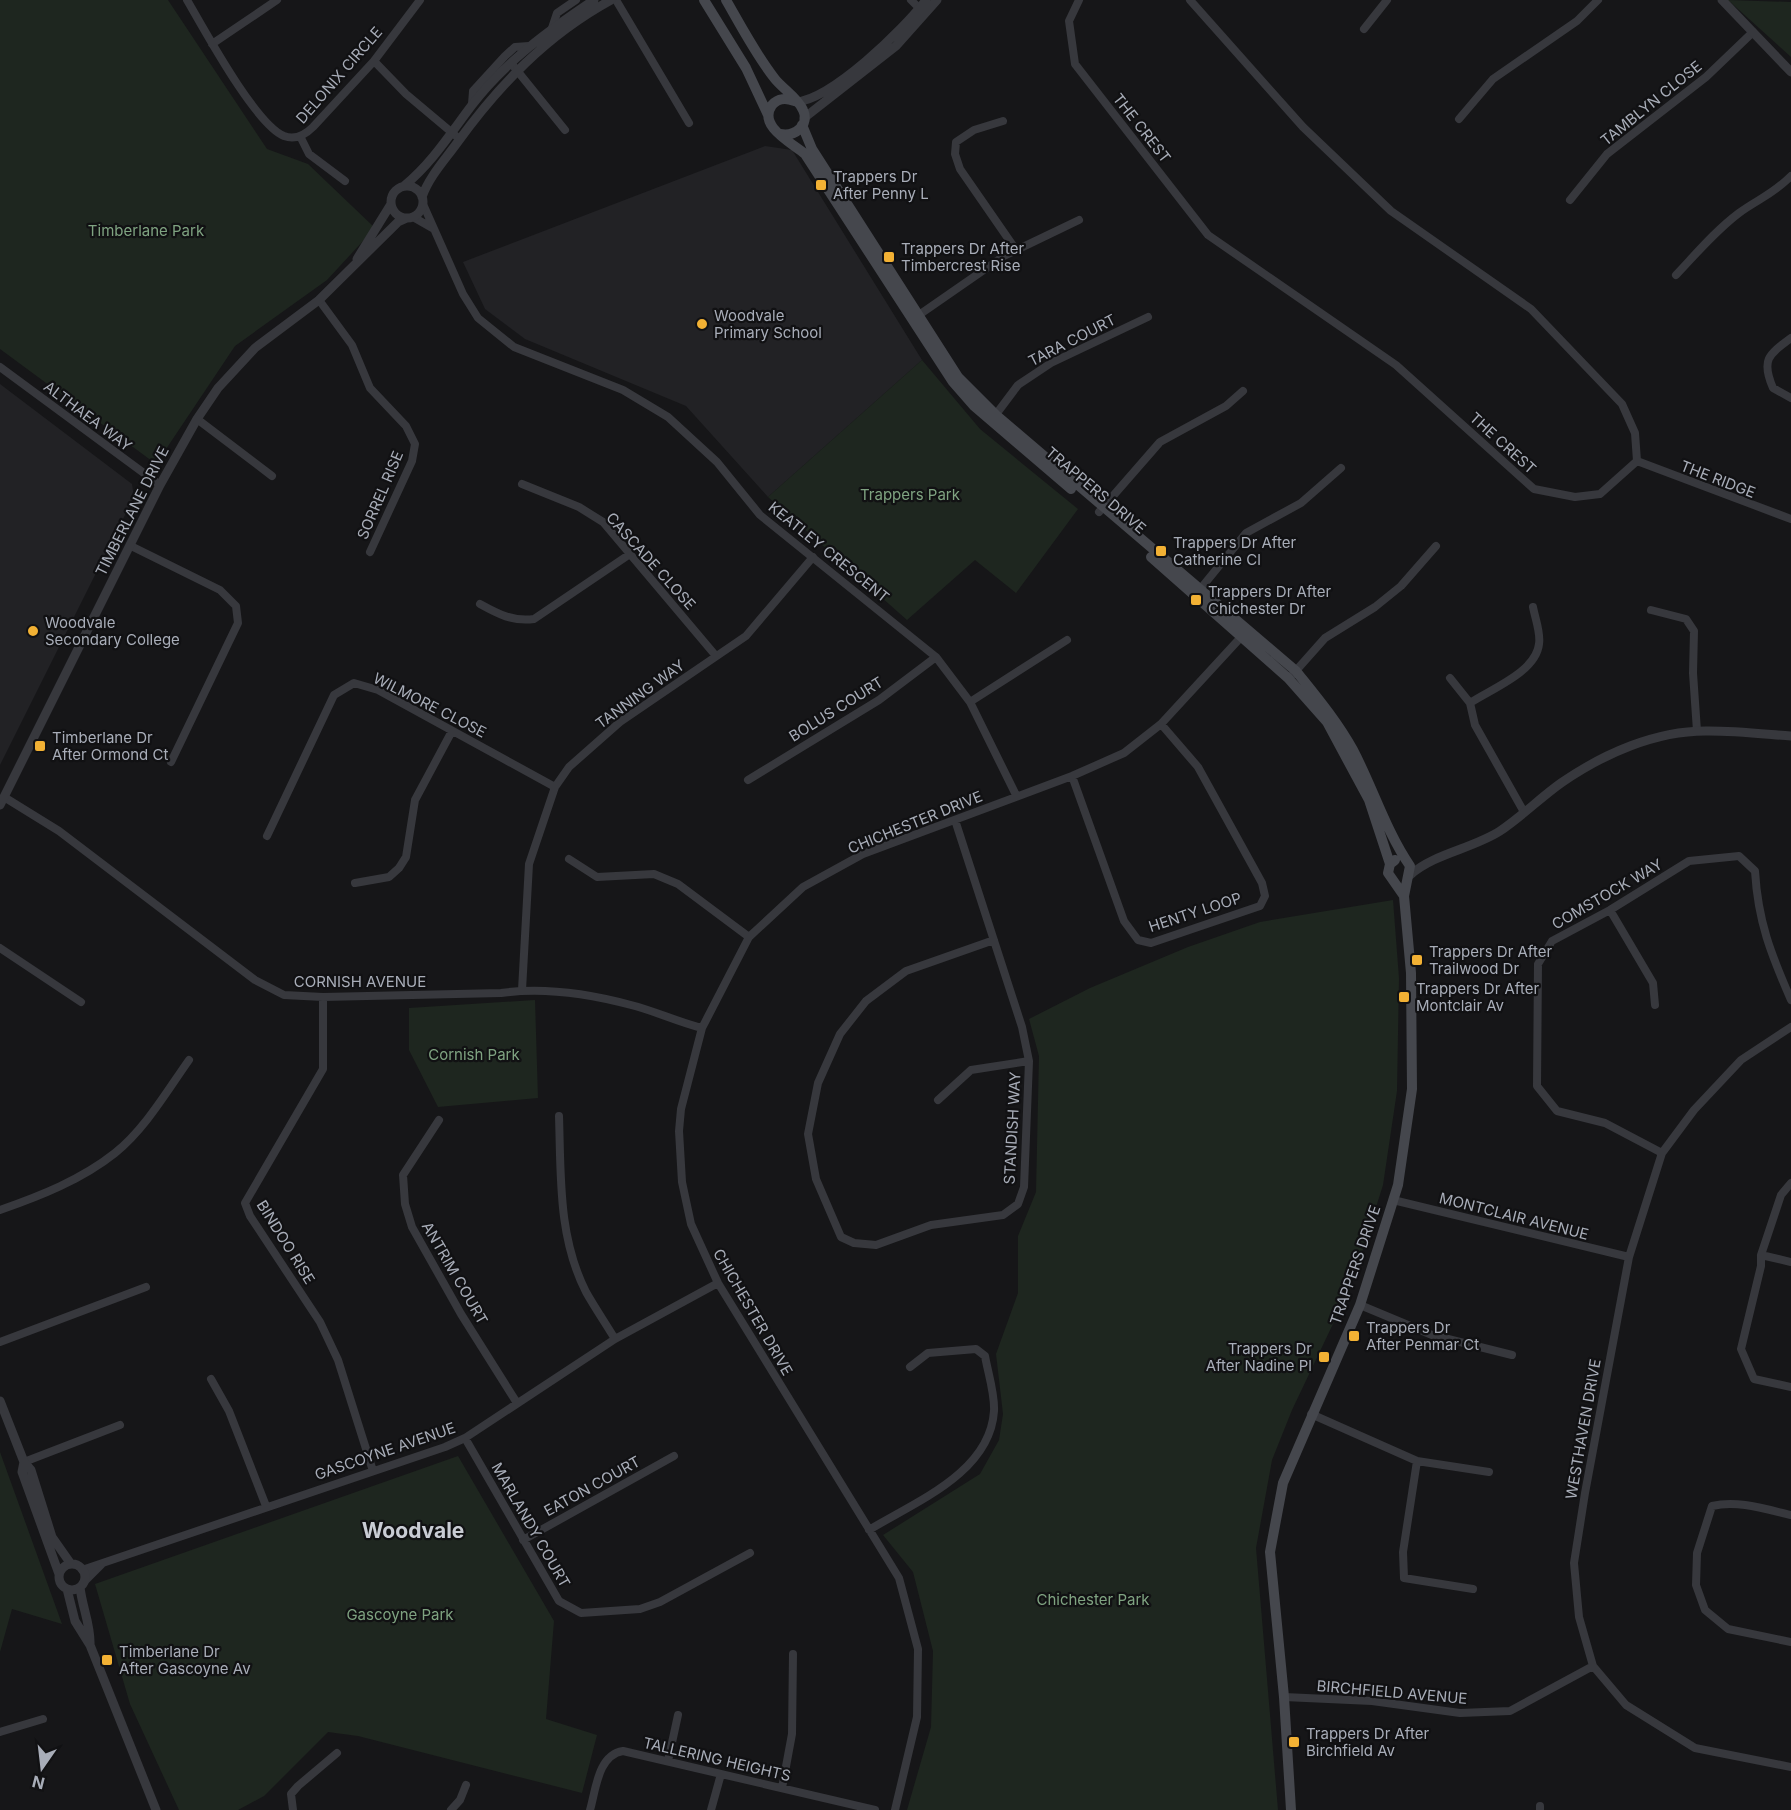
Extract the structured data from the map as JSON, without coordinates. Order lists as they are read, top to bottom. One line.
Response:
{"streets":{"main road":["TRAPPERS DRIVE"],"street":["DELONIX CIRCLE","TAMBLYN CLOSE","THE CREST","TARA COURT","ALTHAEA WAY","THE RIDGE","SORREL RISE","TIMBERLANE DRIVE","KEATLEY CRESCENT","CASCADE CLOSE","TANNING WAY","WILMORE CLOSE","BOLUS COURT","CHICHESTER DRIVE","COMSTOCK WAY","HENTY LOOP","CORNISH AVENUE","STANDISH WAY","MONTCLAIR AVENUE","BINDOO RISE","ANTRIM COURT","WESTHAVEN DRIVE","GASCOYNE AVENUE","EATON COURT","MARLANDY COURT","BIRCHFIELD AVENUE","TALLERING HEIGHTS"]},"crossings":[["THE CREST","THE RIDGE"],["TARA COURT","TRAPPERS DRIVE"],["ALTHAEA WAY","TIMBERLANE DRIVE"],["TRAPPERS DRIVE","CHICHESTER DRIVE"],["TRAPPERS DRIVE","MONTCLAIR AVENUE"],["TRAPPERS DRIVE","BIRCHFIELD AVENUE"],["SORREL RISE","TIMBERLANE DRIVE"],["TIMBERLANE DRIVE","KEATLEY CRESCENT"],["TIMBERLANE DRIVE","CORNISH AVENUE"],["KEATLEY CRESCENT","TANNING WAY"],["KEATLEY CRESCENT","BOLUS COURT"],["KEATLEY CRESCENT","CHICHESTER DRIVE"],["CASCADE CLOSE","TANNING WAY"],["TANNING WAY","WILMORE CLOSE"],["TANNING WAY","CORNISH AVENUE"],["CHICHESTER DRIVE","HENTY LOOP"],["CHICHESTER DRIVE","CORNISH AVENUE"],["CHICHESTER DRIVE","STANDISH WAY"],["CHICHESTER DRIVE","GASCOYNE AVENUE"],["COMSTOCK WAY","WESTHAVEN DRIVE"],["CORNISH AVENUE","BINDOO RISE"],["MONTCLAIR AVENUE","WESTHAVEN DRIVE"],["BINDOO RISE","GASCOYNE AVENUE"],["ANTRIM COURT","GASCOYNE AVENUE"],["WESTHAVEN DRIVE","BIRCHFIELD AVENUE"],["GASCOYNE AVENUE","MARLANDY COURT"],["EATON COURT","MARLANDY COURT"]],"districts":["Woodvale"],"parks":["Timberlane Park","Trappers Park","Cornish Park","Chichester Park","Gascoyne Park"],"places":{"transit":["Trappers Dr After Penny L","Trappers Dr After Timbercrest Rise","Trappers Dr After Catherine Cl","Trappers Dr After Chichester Dr","Timberlane Dr After Ormond Ct","Trappers Dr After Trailwood Dr","Trappers Dr After Montclair Av","Trappers Dr After Penmar Ct","Trappers Dr After Nadine Pl","Timberlane Dr After Gascoyne Av","Trappers Dr After Birchfield Av"],"other":["Woodvale Primary School","Woodvale Secondary College"]},"north":"bottom"}
